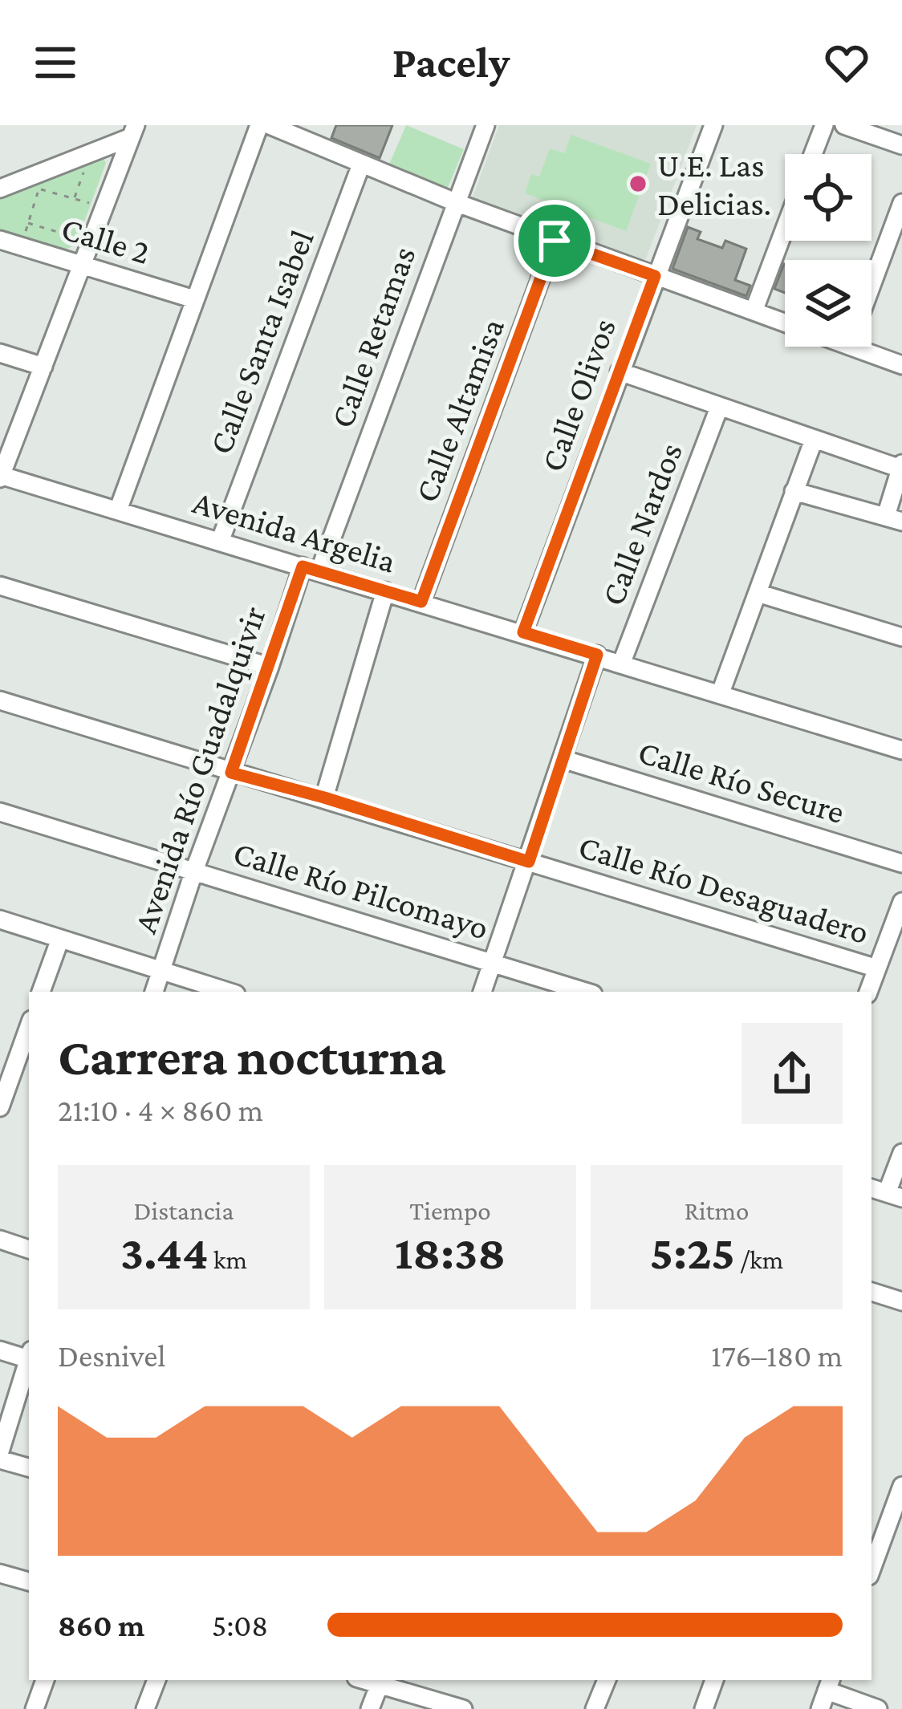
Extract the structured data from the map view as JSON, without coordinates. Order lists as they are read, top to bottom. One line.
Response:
{"streets":{"street":["Calle 2","Calle Retamas","Calle Santa Isabel","Calle Olivos","Calle Altamisa","Calle Nardos","Avenida Argelia","Avenida Río Guadalquivir","Calle Río Secure","Calle Río Desaguadero","Calle Río Pilcomayo"]},"crossings":[["Calle Retamas","Avenida Argelia"],["Calle Retamas","Avenida Río Guadalquivir"],["Calle Santa Isabel","Avenida Argelia"],["Calle Olivos","Avenida Argelia"],["Calle Altamisa","Avenida Argelia"],["Calle Nardos","Avenida Argelia"],["Avenida Argelia","Avenida Río Guadalquivir"],["Avenida Río Guadalquivir","Calle Río Desaguadero"],["Avenida Río Guadalquivir","Calle Río Pilcomayo"]],"places":["U.E. Las Delicias."],"page":{"header":"Pacely","heading":["Carrera nocturna","21:10 · 4 × 860 m"],"stats":[["Distancia","3.44 km"],["Tiempo","18:38"],["Ritmo","5:25 /km"]],"chart":["Desnivel","176–180 m"],"list":[{"name":"860 m","note":"5:08"}]}}
